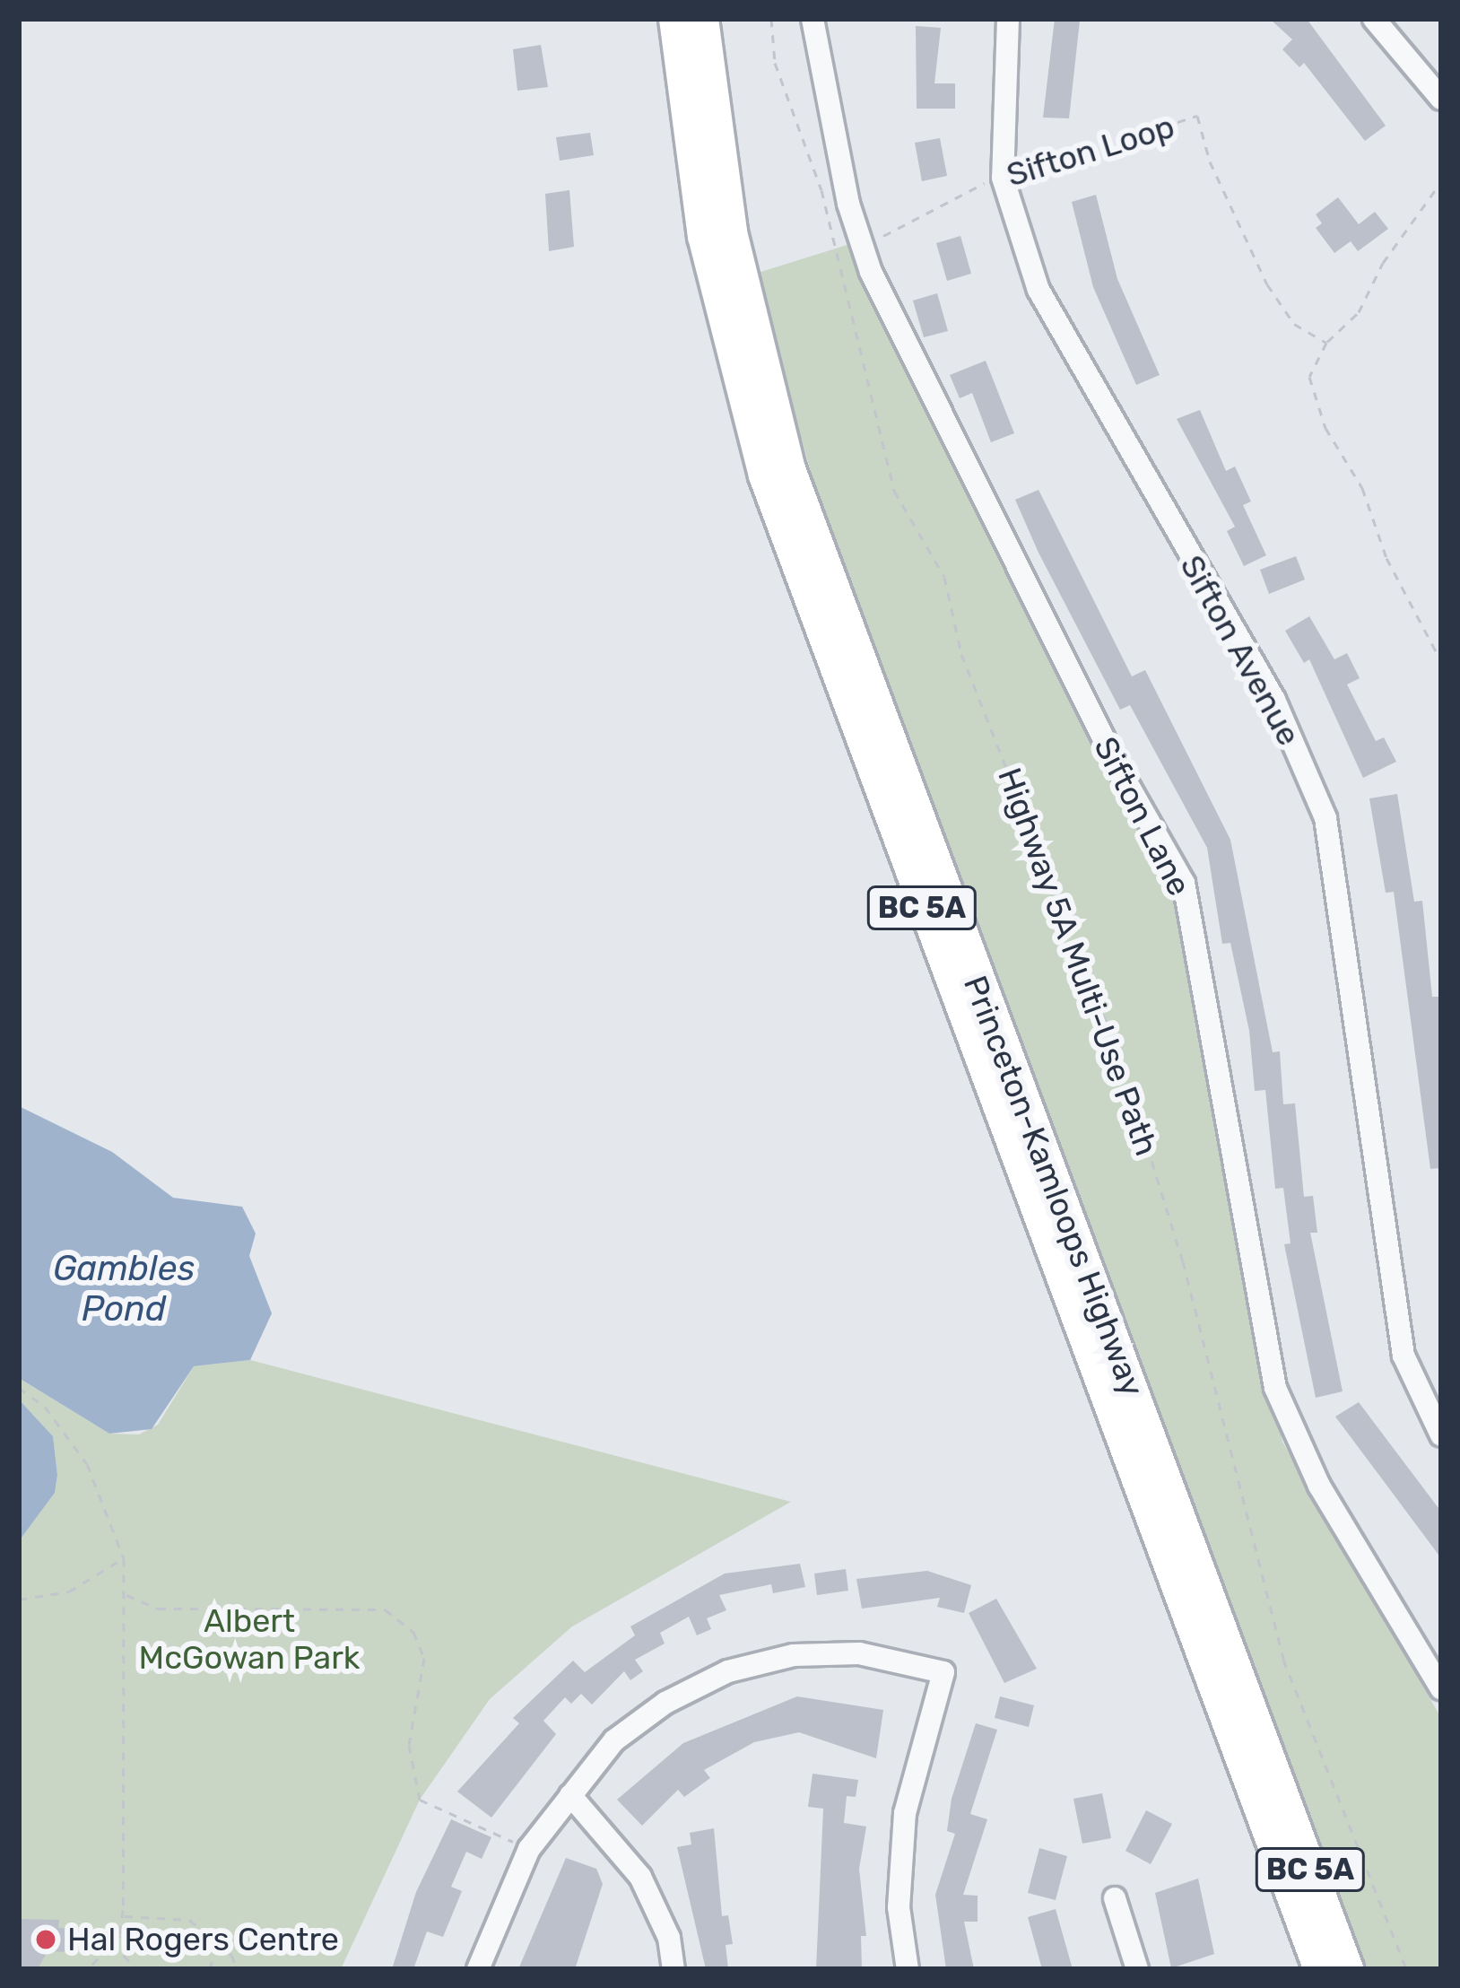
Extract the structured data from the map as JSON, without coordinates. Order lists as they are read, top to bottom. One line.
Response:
{"streets":{"main road":["BC 5A","Princeton-Kamloops Highway"],"street":["Sifton Avenue","Sifton Lane"],"path":["Sifton Loop","Highway 5A Multi-Use Path"]},"crossings":[["Sifton Loop","Sifton Avenue"],["Sifton Loop","Sifton Lane"]],"water":["Gambles Pond"],"parks":["Albert McGowan Park"],"places":["Hal Rogers Centre"]}
